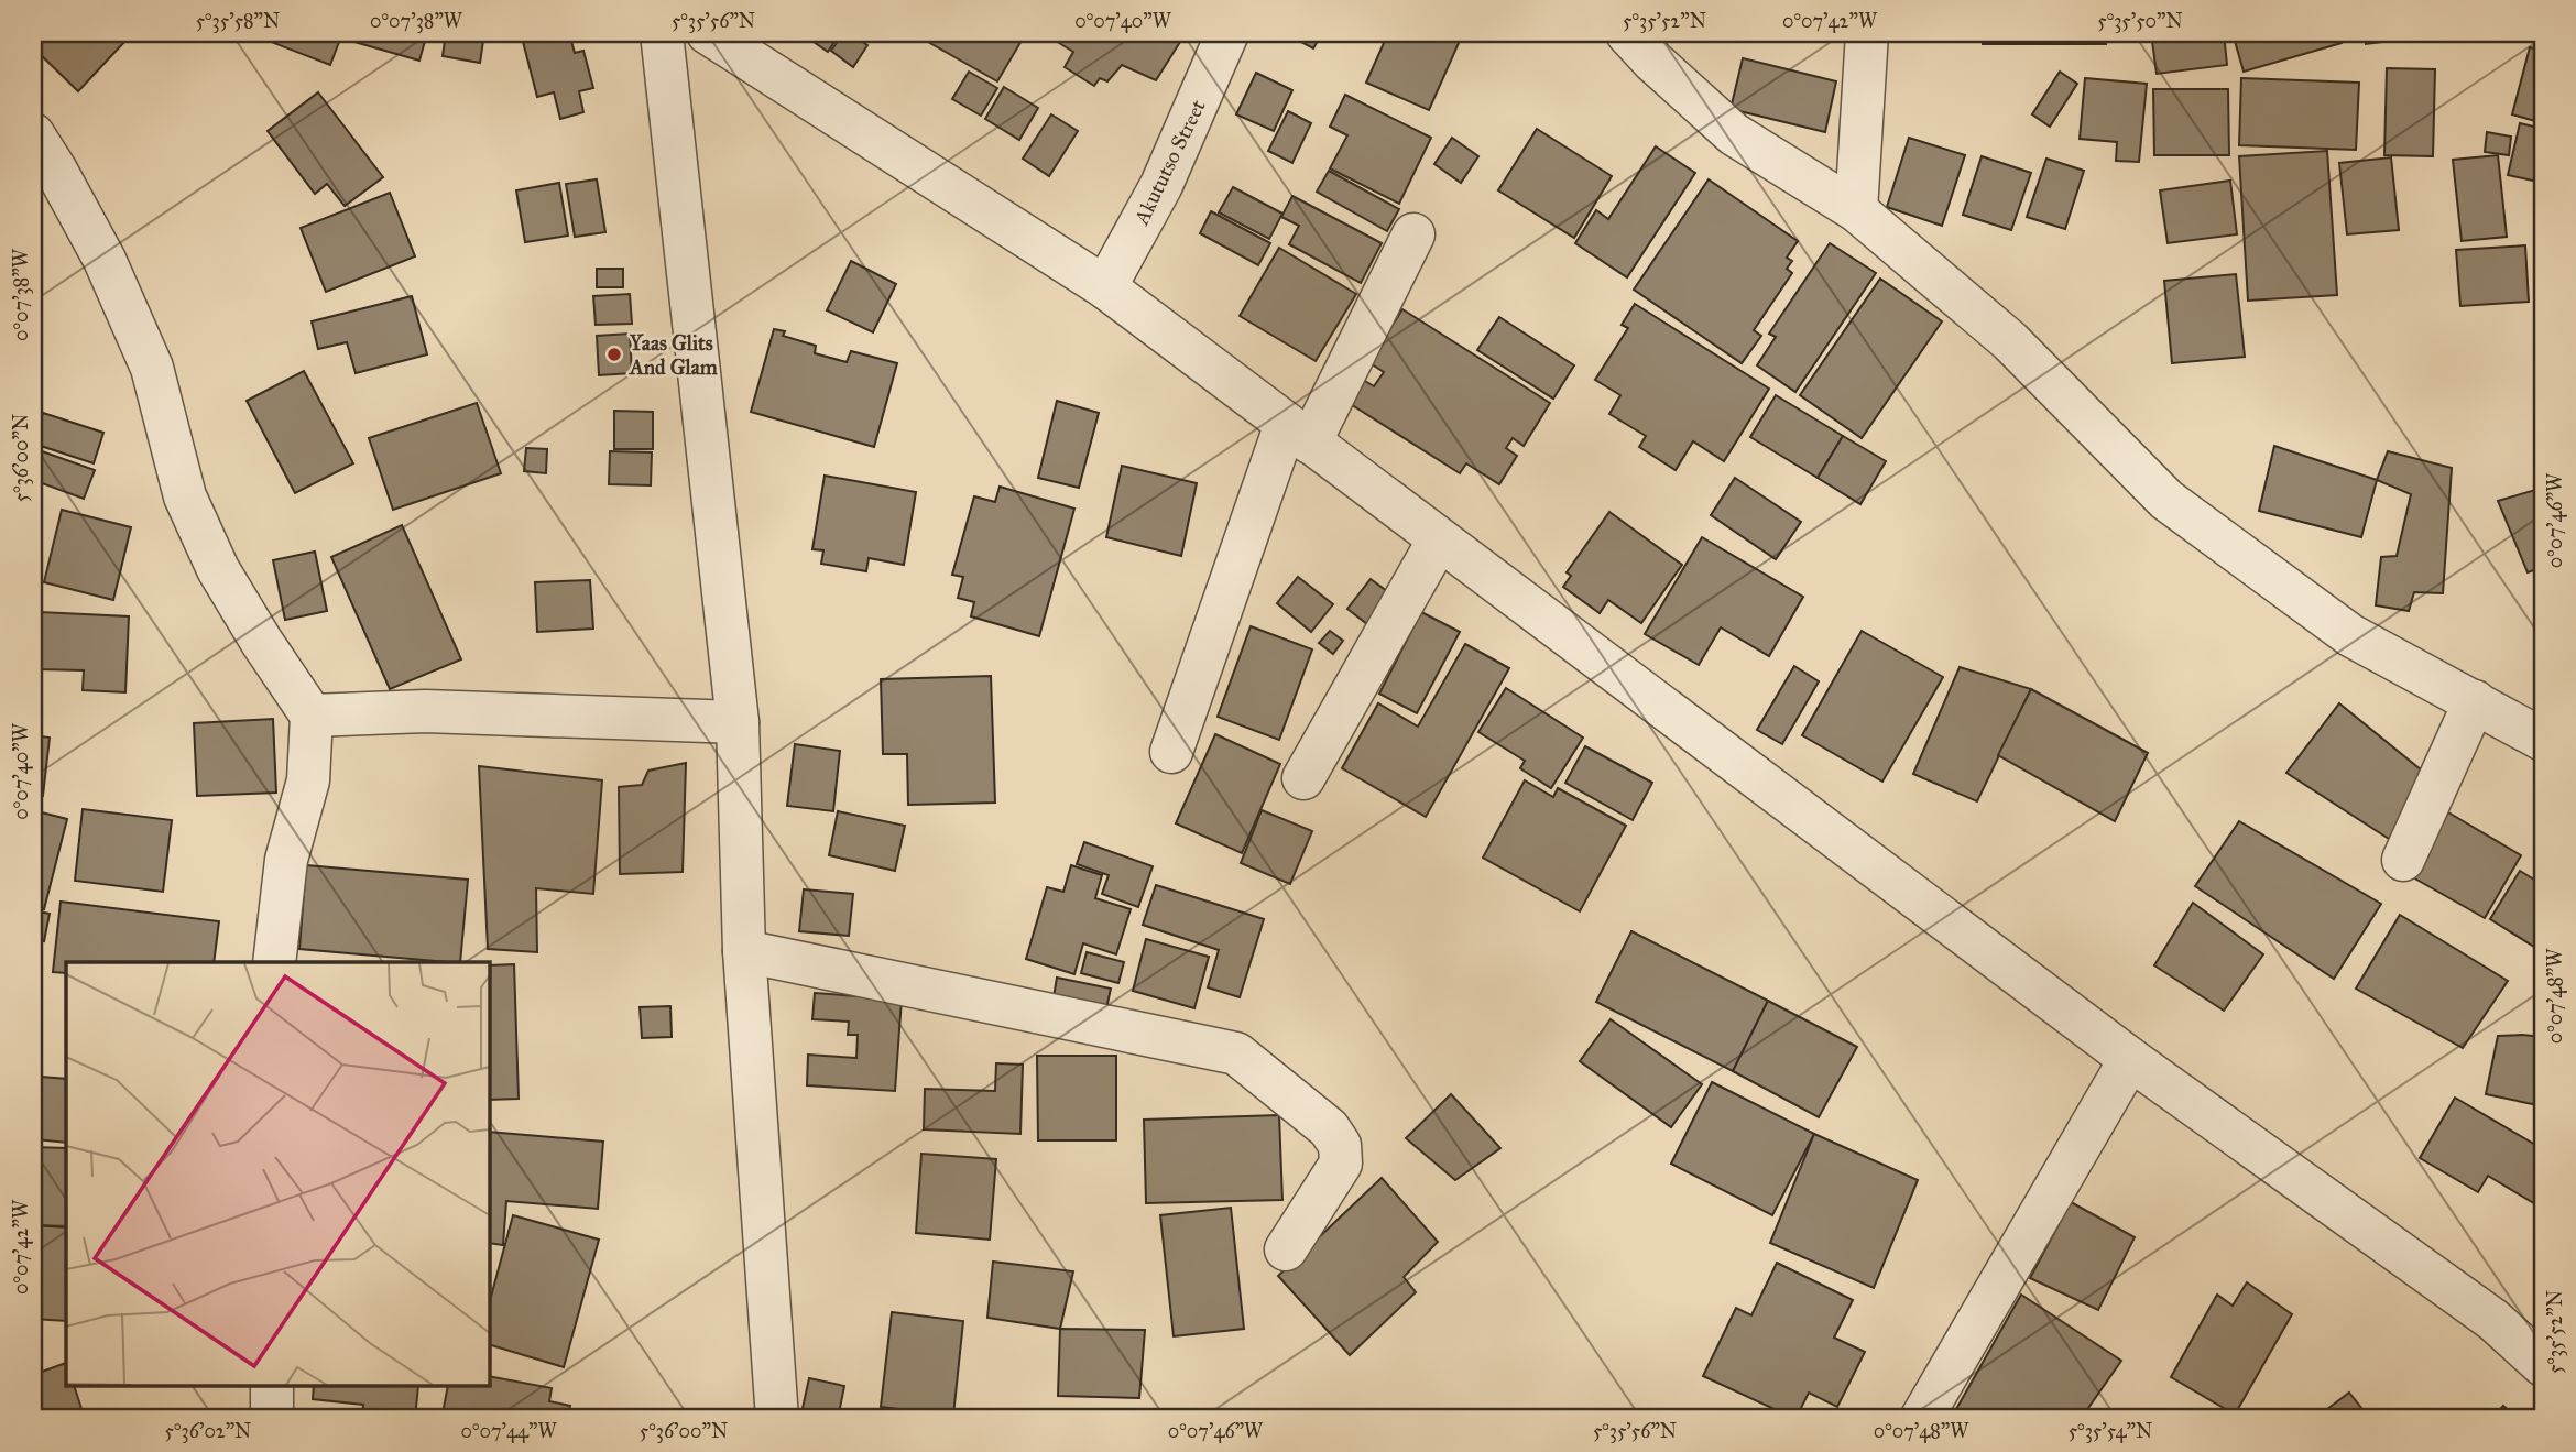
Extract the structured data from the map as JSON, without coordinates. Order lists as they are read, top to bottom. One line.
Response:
{"streets":{"street":["Akututso Street"]},"places":["Yaas Glits And Glam"],"coordinates":["5°35'58\"N","0°07'38\"W","5°35'56\"N","0°07'40\"W","5°35'52\"N","0°07'42\"W","5°35'50\"N","5°36'00\"N","0°07'46\"W","0°07'48\"W","5°36'02\"N","0°07'44\"W","5°35'54\"N"]}
